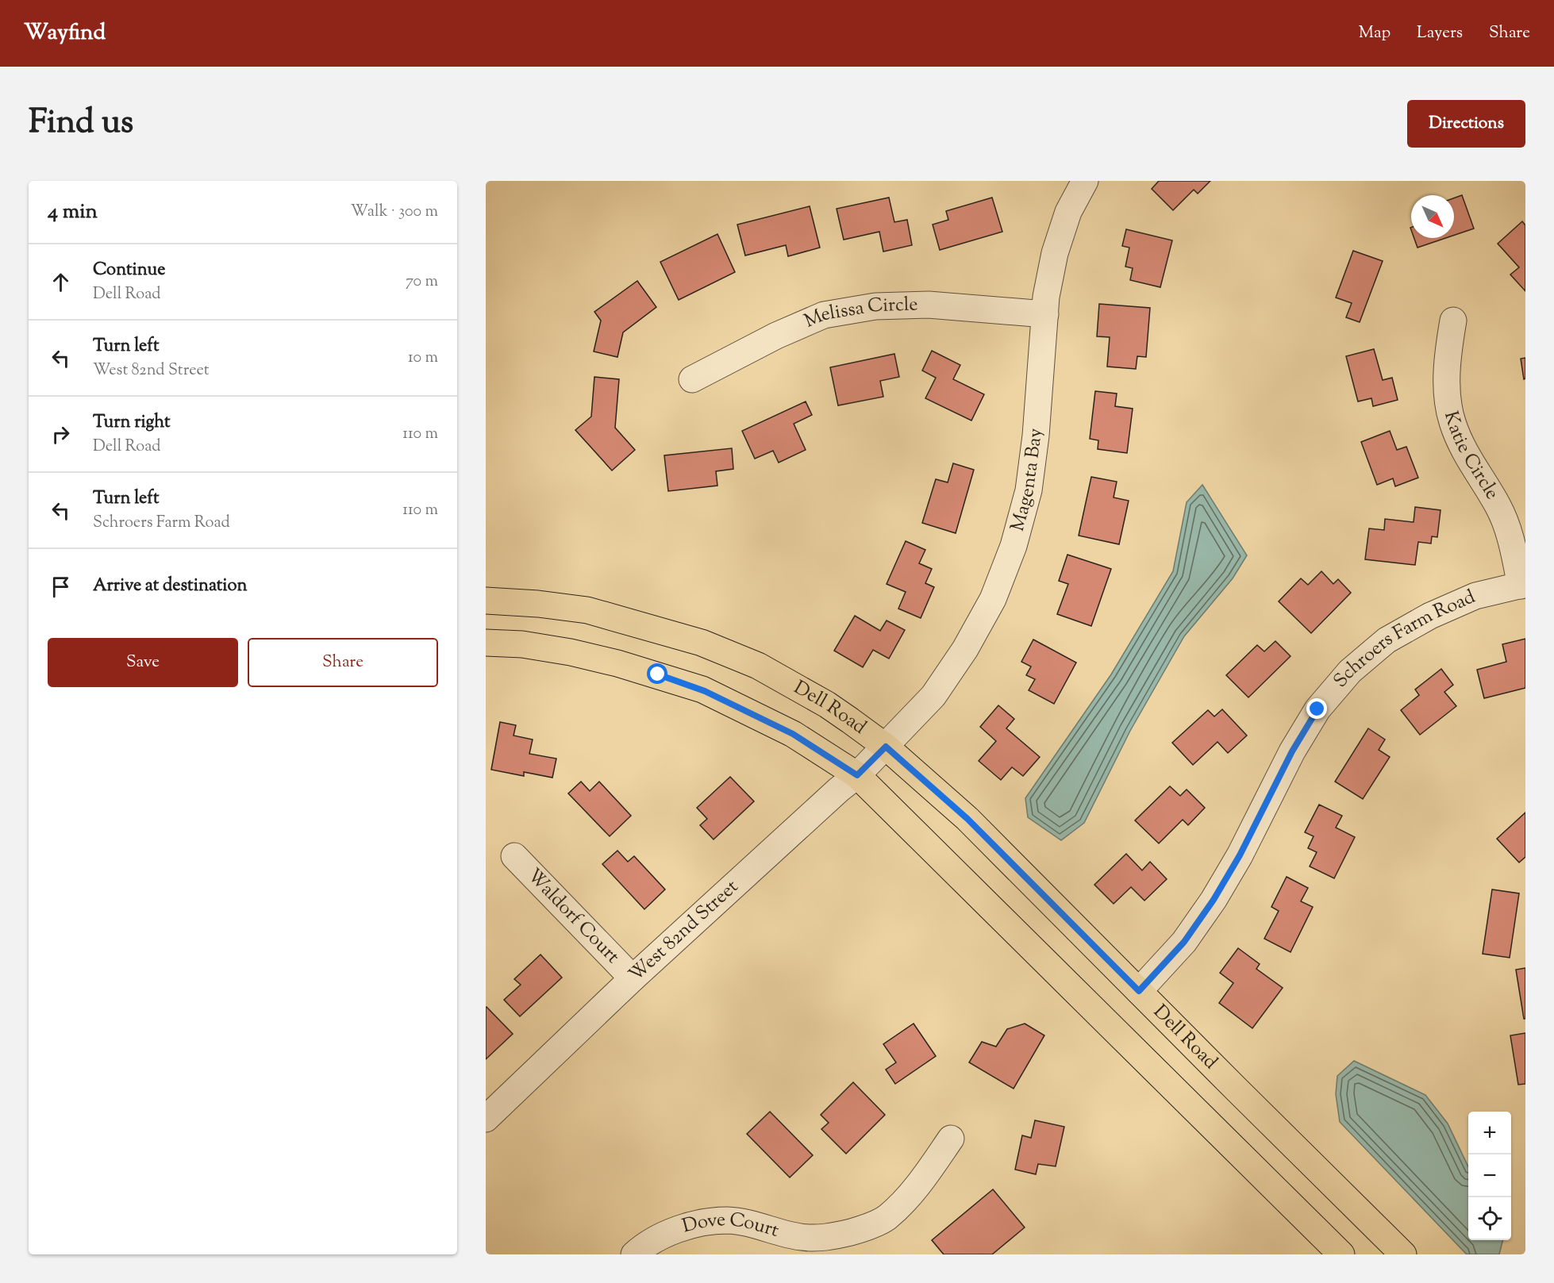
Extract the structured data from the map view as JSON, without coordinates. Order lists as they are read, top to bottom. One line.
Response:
{"streets":{"main road":["Dell Road"],"street":["Melissa Circle","Katie Circle","Magenta Bay","Schroers Farm Road","Waldorf Court","West 82nd Street","Dove Court"]},"crossings":[["Melissa Circle","Magenta Bay"],["Katie Circle","Schroers Farm Road"],["Magenta Bay","Dell Road"],["Magenta Bay","West 82nd Street"],["Schroers Farm Road","Dell Road"],["Dell Road","West 82nd Street"],["Waldorf Court","West 82nd Street"]],"north":"bottom right","page":{"header":"Wayfind","nav":["Map","Layers","Share"],"title":"Find us","buttons":["Directions",["Save","Share"]],"heading":["4 min","Walk · 300 m"],"list":[["Continue","Dell Road","70 m"],["Turn left","West 82nd Street","10 m"],["Turn right","Dell Road","110 m"],["Turn left","Schroers Farm Road","110 m"],"Arrive at destination"],"map_buttons":["+","−"]}}
